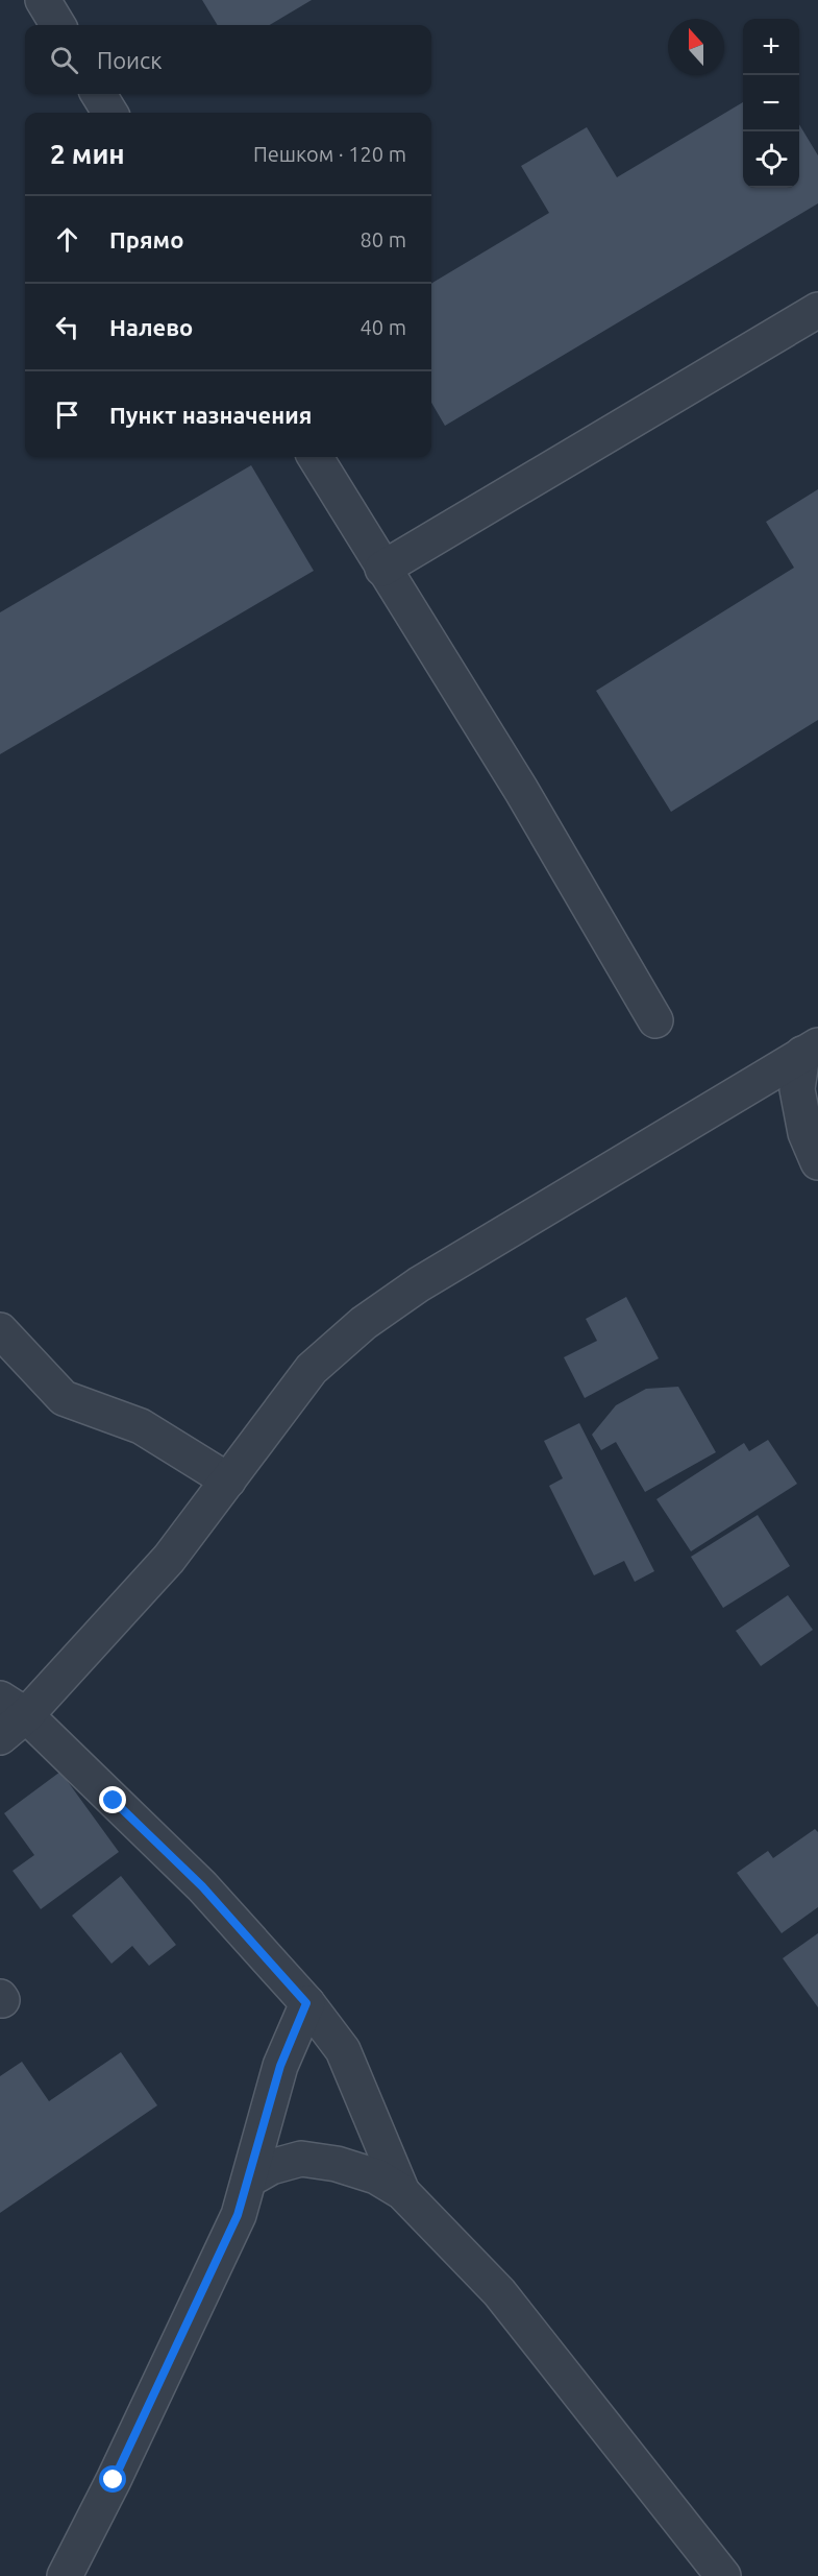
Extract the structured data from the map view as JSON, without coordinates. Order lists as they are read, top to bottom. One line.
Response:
{"north":"top","page":{"map_buttons":["+","−"],"search":"Поиск","heading":["2 мин","Пешком · 120 m"],"list":[["Прямо","80 m"],["Налево","40 m"],"Пункт назначения"]}}
